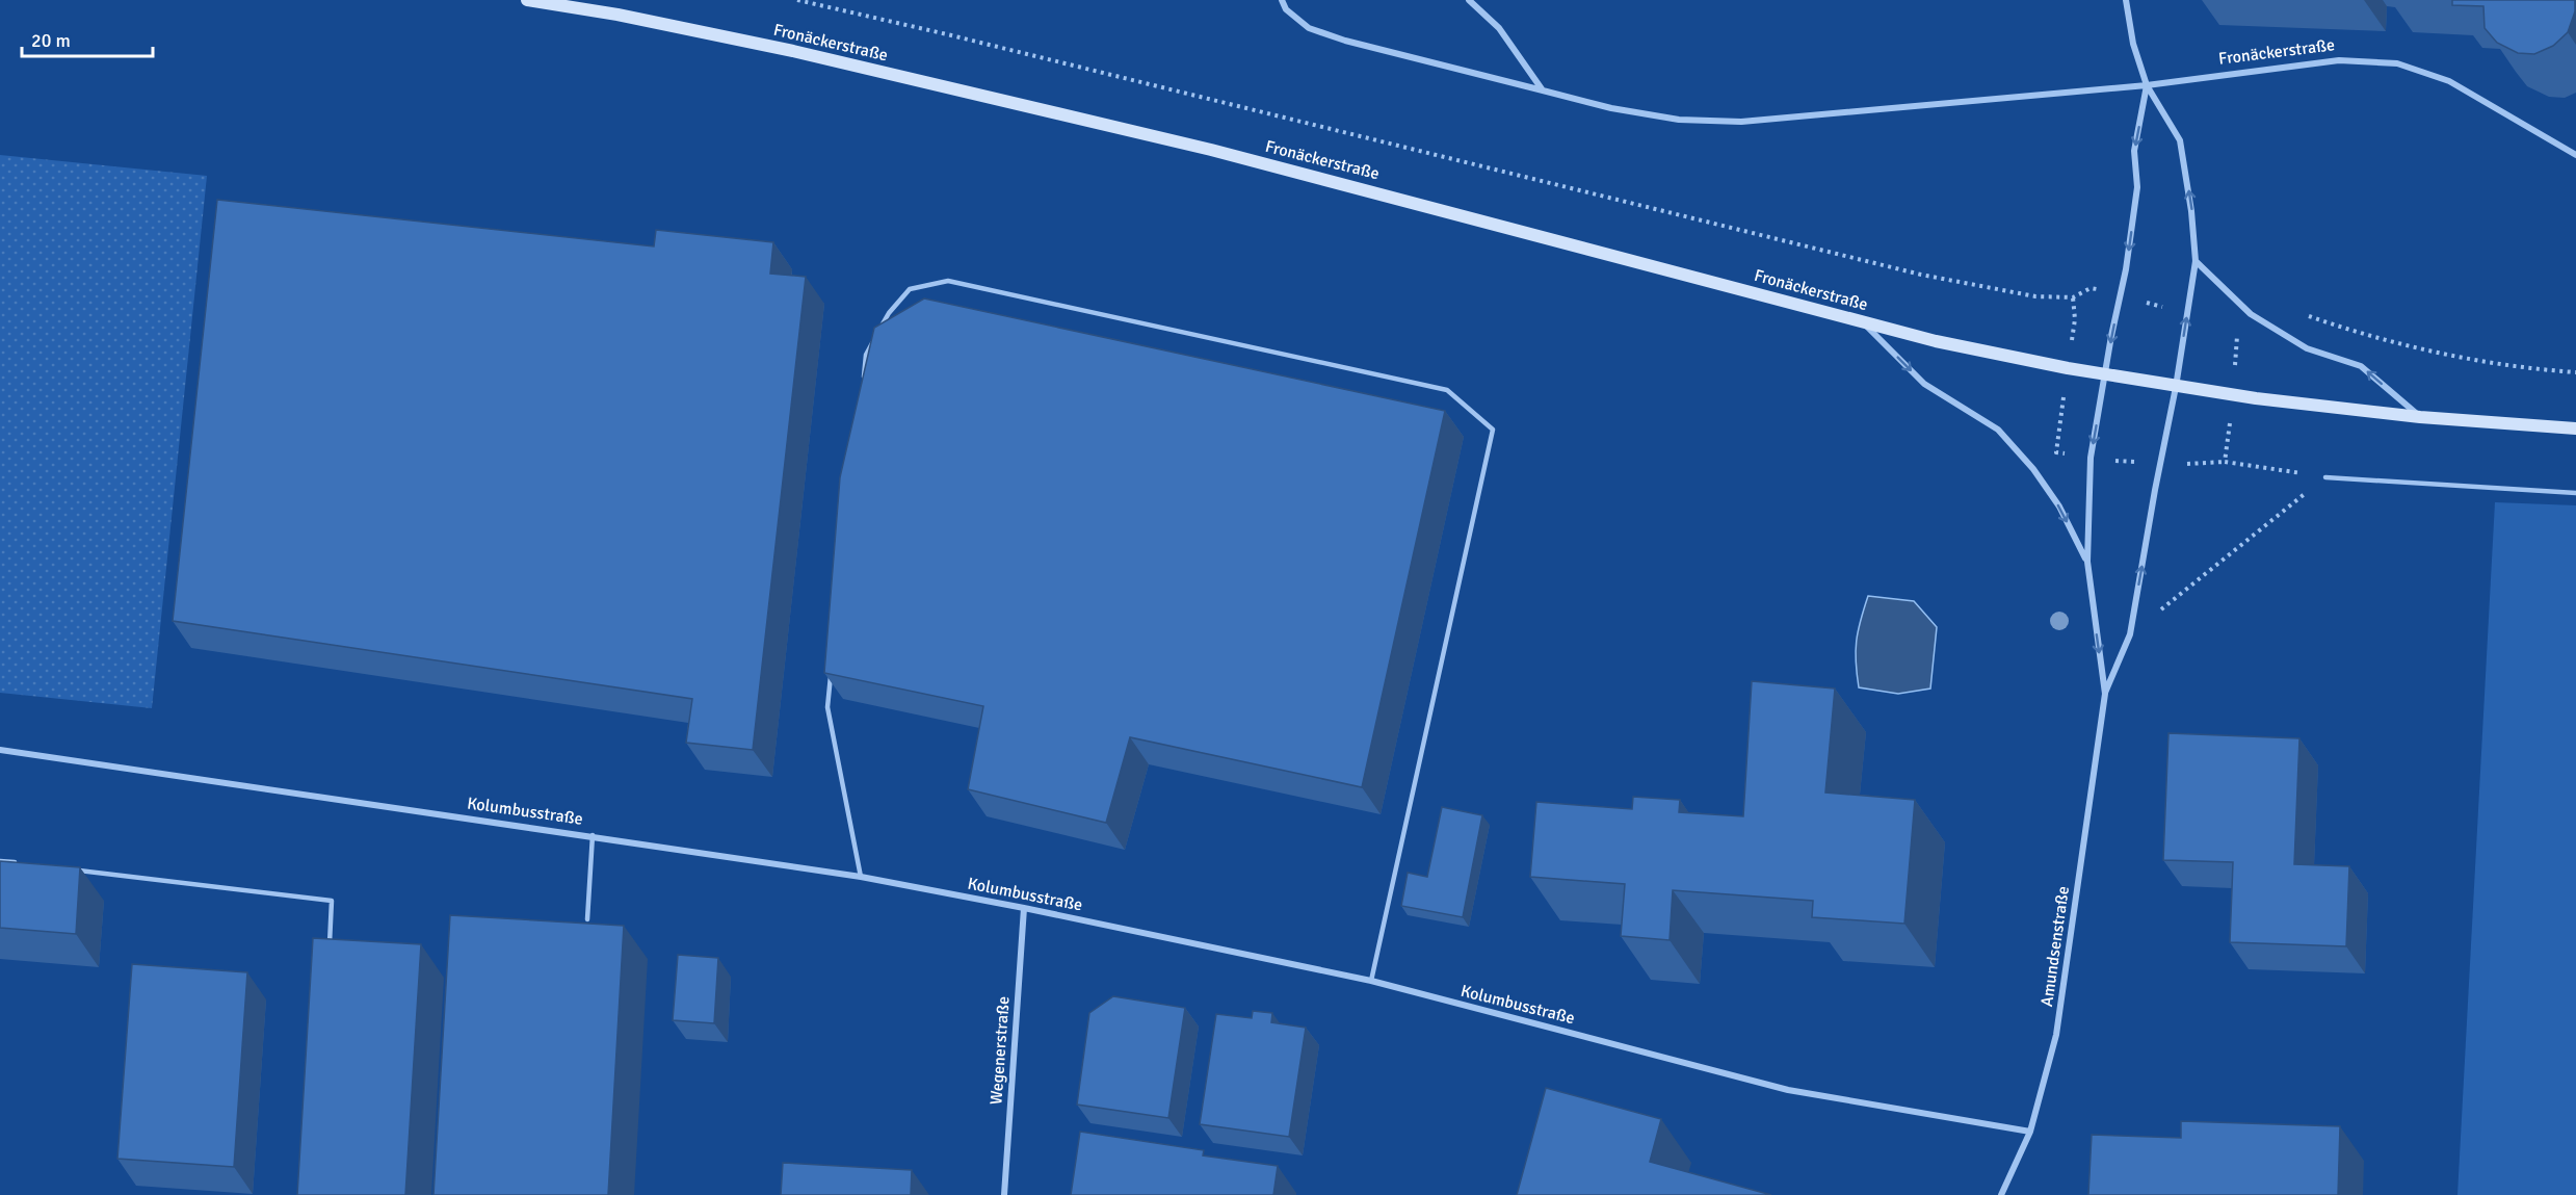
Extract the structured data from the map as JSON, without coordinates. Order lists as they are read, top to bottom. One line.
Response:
{"streets":{"main road":["Fronäckerstraße"],"street":["Kolumbusstraße","Amundsenstraße","Wegenerstraße"]},"crossings":[["Fronäckerstraße","Amundsenstraße"],["Kolumbusstraße","Amundsenstraße"],["Kolumbusstraße","Wegenerstraße"]],"scale_bar":"20 m"}
